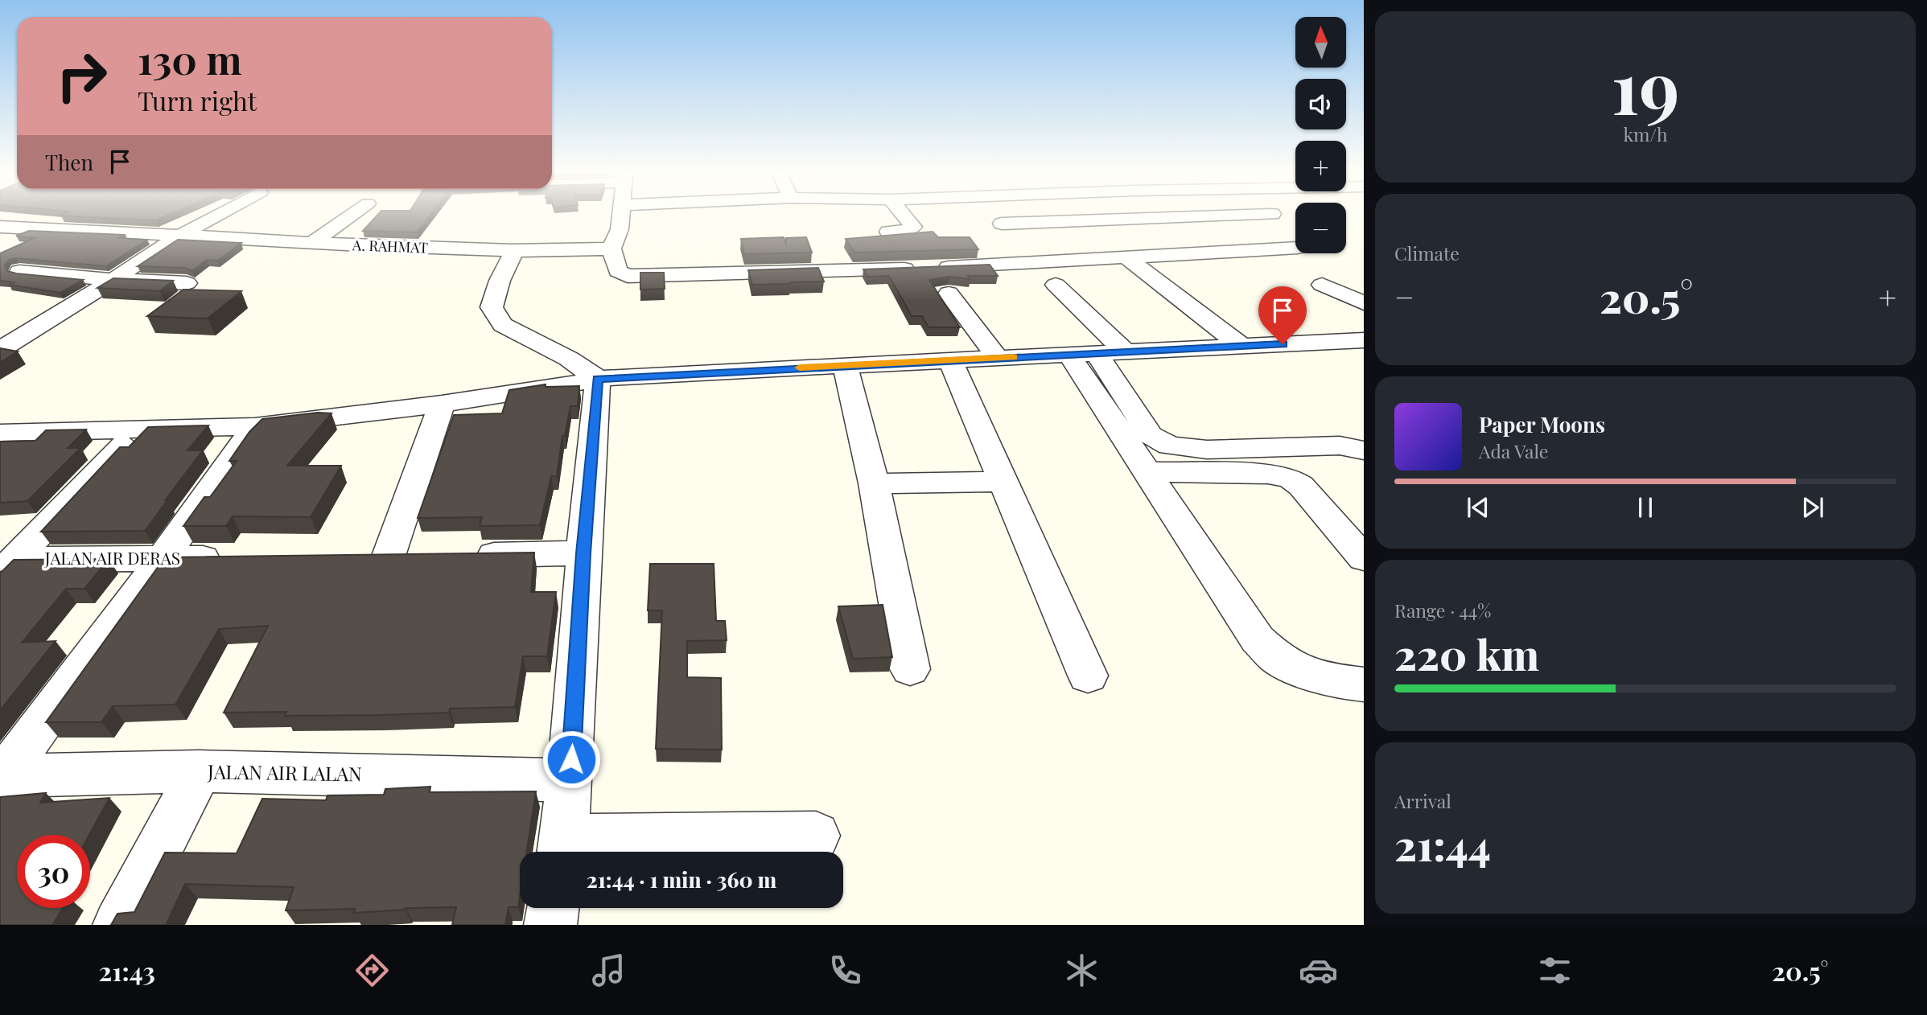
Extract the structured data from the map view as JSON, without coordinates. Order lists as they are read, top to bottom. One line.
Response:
{"streets":{"street":["A. RAHMAT","JALAN AIR DERAS","JALAN AIR LALAN"]},"north":"top","page":{"tile":[["19","km/h"],"Climate",["Range · 44%","220 km"],["Arrival","21:44"]],"map_buttons":["+","−"],"turn":["130 m","Turn right"],"then":"Then","heat":["−","20.5°","+"],"song":["Paper Moons","Ada Vale"],"limit":"30","trip":"21:44 · 1 min · 360 m","tabs":["21:43","20.5°"]}}
